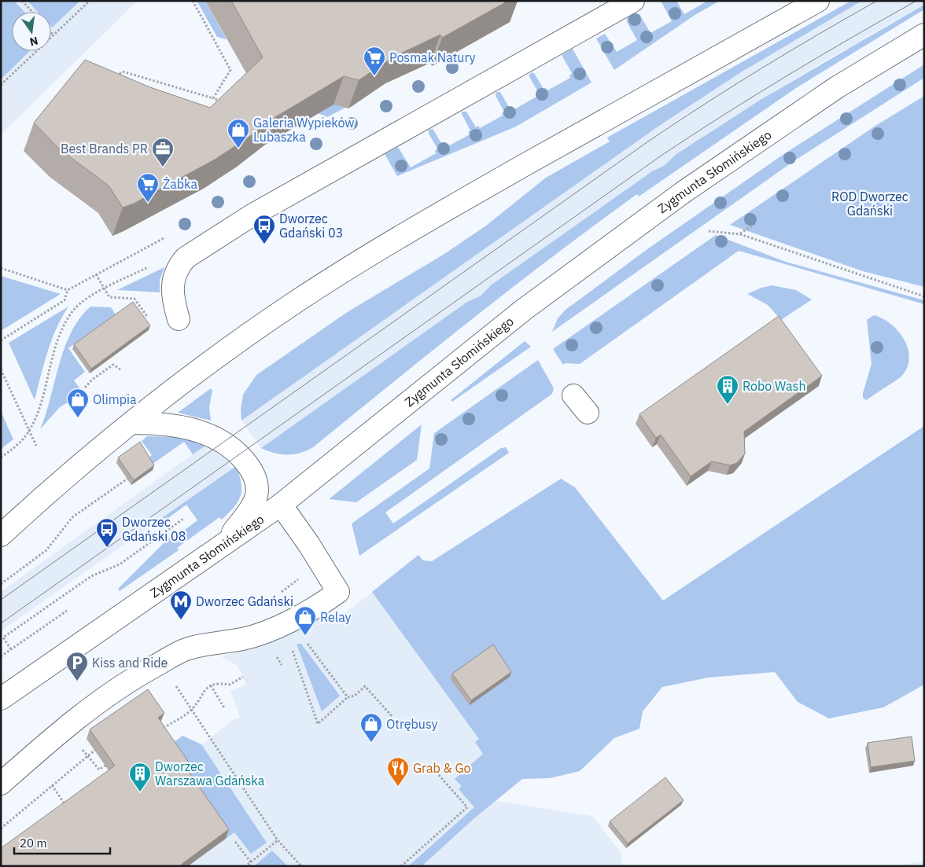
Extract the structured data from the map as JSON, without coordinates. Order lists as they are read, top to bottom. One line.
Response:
{"streets":{"main road":["Zygmunta Słomińskiego"]},"parks":["ROD Dworzec Gdański"],"places":{"supermarket":["Posmak Natury","Żabka"],"shop":["Galeria Wypieków Lubaszka","Olimpia","Relay","Otrębusy"],"office":["Best Brands PR"],"bus stop":["Dworzec Gdański 03","Dworzec Gdański 08"],"building":["Robo Wash","Dworzec Warszawa Gdańska"],"metro station":["Dworzec Gdański"],"parking":["Kiss and Ride"],"restaurant":["Grab & Go"]},"scale_bar":"20 m","north":"bottom"}
